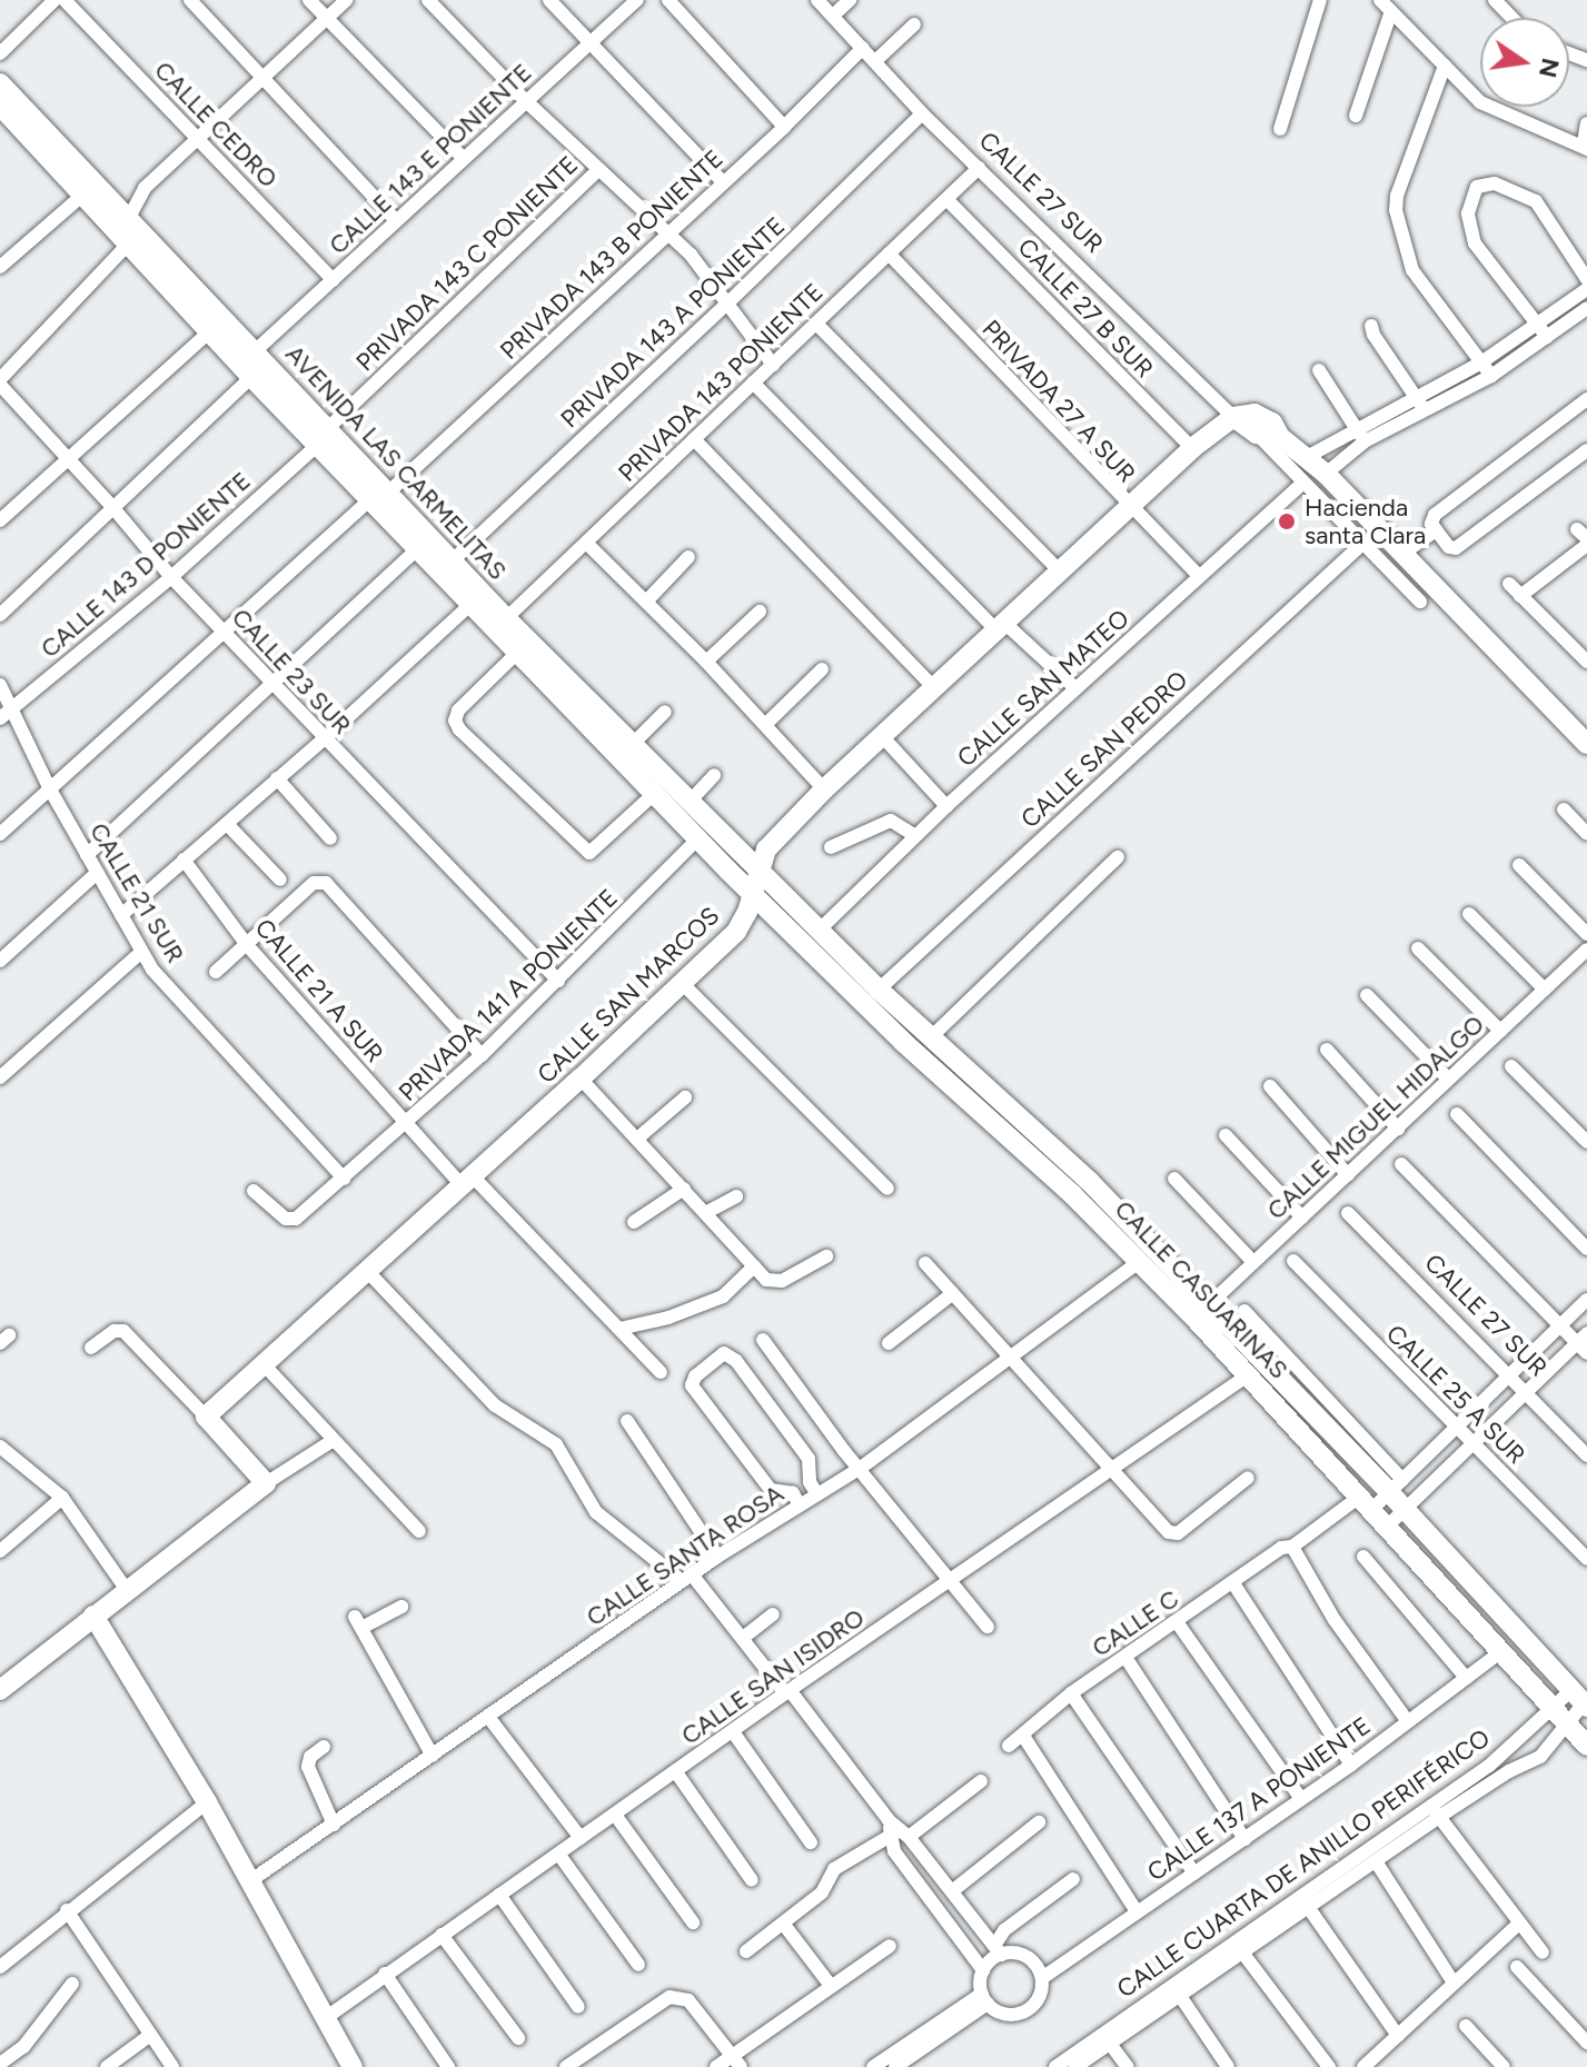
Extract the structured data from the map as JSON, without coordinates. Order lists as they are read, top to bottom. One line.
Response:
{"streets":{"street":["CALLE CEDRO","CALLE 143 E PONIENTE","CALLE 27 SUR","PRIVADA 143 B PONIENTE","PRIVADA 143 C PONIENTE","CALLE 27 B SUR","PRIVADA 143 A PONIENTE","PRIVADA 143 PONIENTE","PRIVADA 27 A SUR","AVENIDA LAS CARMELITAS","CALLE 143 D PONIENTE","CALLE 23 SUR","CALLE SAN MATEO","CALLE SAN PEDRO","CALLE 21 SUR","CALLE 21 A SUR","PRIVADA 141 A PONIENTE","CALLE SAN MARCOS","CALLE MIGUEL HIDALGO","CALLE CASUARINAS","CALLE 25 A SUR","CALLE SANTA ROSA","CALLE C","CALLE SAN ISIDRO","CALLE 137 A PONIENTE","CALLE CUARTA DE ANILLO PERIFÉRICO"]},"crossings":[["CALLE CEDRO","CALLE 143 E PONIENTE"],["CALLE 143 E PONIENTE","AVENIDA LAS CARMELITAS"],["CALLE 27 SUR","PRIVADA 143 B PONIENTE"],["CALLE 27 SUR","PRIVADA 143 A PONIENTE"],["CALLE 27 SUR","PRIVADA 143 PONIENTE"],["CALLE 27 SUR","CALLE SAN MARCOS"],["CALLE 27 SUR","CALLE C"],["PRIVADA 143 B PONIENTE","AVENIDA LAS CARMELITAS"],["PRIVADA 143 B PONIENTE","CALLE 23 SUR"],["PRIVADA 143 B PONIENTE","CALLE 21 SUR"],["PRIVADA 143 C PONIENTE","AVENIDA LAS CARMELITAS"],["PRIVADA 143 C PONIENTE","CALLE 143 D PONIENTE"],["CALLE 27 B SUR","PRIVADA 143 PONIENTE"],["CALLE 27 B SUR","CALLE SAN MARCOS"],["PRIVADA 143 A PONIENTE","AVENIDA LAS CARMELITAS"],["PRIVADA 143 PONIENTE","PRIVADA 27 A SUR"],["PRIVADA 143 PONIENTE","AVENIDA LAS CARMELITAS"],["PRIVADA 27 A SUR","CALLE SAN MATEO"],["PRIVADA 27 A SUR","CALLE SAN MARCOS"],["AVENIDA LAS CARMELITAS","CALLE 143 D PONIENTE"],["AVENIDA LAS CARMELITAS","PRIVADA 141 A PONIENTE"],["AVENIDA LAS CARMELITAS","CALLE SAN MARCOS"],["AVENIDA LAS CARMELITAS","CALLE CASUARINAS"],["CALLE 143 D PONIENTE","CALLE 23 SUR"],["CALLE 143 D PONIENTE","CALLE 21 SUR"],["CALLE 23 SUR","PRIVADA 141 A PONIENTE"],["CALLE SAN MATEO","CALLE CASUARINAS"],["CALLE SAN PEDRO","CALLE CASUARINAS"],["CALLE 21 SUR","PRIVADA 141 A PONIENTE"],["CALLE 21 A SUR","PRIVADA 141 A PONIENTE"],["CALLE 21 A SUR","CALLE SAN MARCOS"],["CALLE SAN MARCOS","CALLE CASUARINAS"],["CALLE MIGUEL HIDALGO","CALLE CASUARINAS"],["CALLE CASUARINAS","CALLE SANTA ROSA"],["CALLE CASUARINAS","CALLE C"],["CALLE CASUARINAS","CALLE SAN ISIDRO"],["CALLE CASUARINAS","CALLE 137 A PONIENTE"],["CALLE CASUARINAS","CALLE CUARTA DE ANILLO PERIFÉRICO"],["CALLE 25 A SUR","CALLE C"]],"places":["Hacienda santa Clara"],"north":"right"}
